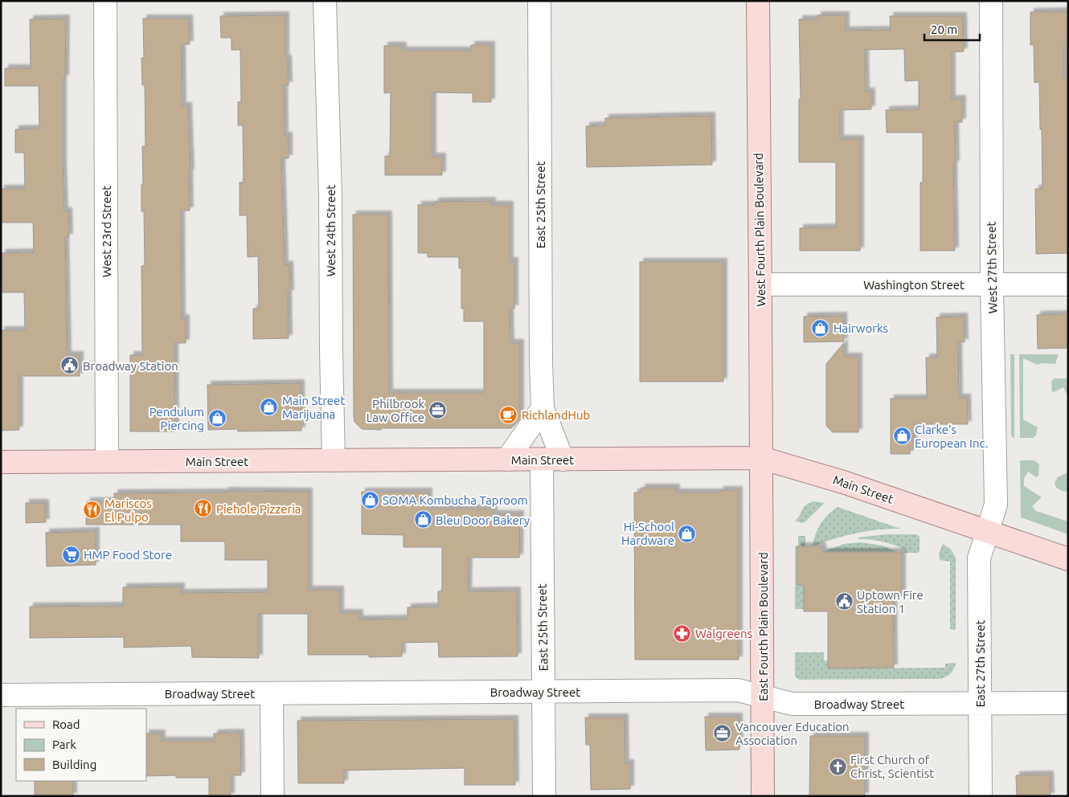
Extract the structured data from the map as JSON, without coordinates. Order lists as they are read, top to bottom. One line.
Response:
{"streets":{"main road":["West Fourth Plain Boulevard","Main Street","East Fourth Plain Boulevard"],"street":["East 25th Street","West 24th Street","West 23rd Street","West 27th Street","Washington Street","East 27th Street","Broadway Street"]},"crossings":[["East 25th Street","Main Street"],["East 25th Street","Broadway Street"],["West Fourth Plain Boulevard","Washington Street"],["West Fourth Plain Boulevard","Main Street"],["West Fourth Plain Boulevard","East Fourth Plain Boulevard"],["West 24th Street","Main Street"],["West 23rd Street","Main Street"],["West 27th Street","Washington Street"],["West 27th Street","Main Street"],["West 27th Street","East 27th Street"],["Main Street","East Fourth Plain Boulevard"],["Main Street","East 27th Street"],["East Fourth Plain Boulevard","Broadway Street"],["East 27th Street","Broadway Street"]],"places":{"shop":["Hairworks","Main Street Marijuana","Pendulum Piercing","Clarke's European Inc.","SOMA Kombucha Taproom","Bleu Door Bakery","Hi-School Hardware"],"public building":["Broadway Station","Uptown Fire Station 1"],"office":["Philbrook Law Office","Vancouver Education Association"],"cafe":["RichlandHub"],"restaurant":["Piehole Pizzeria","Mariscos El Pulpo"],"supermarket":["HMP Food Store"],"pharmacy":["Walgreens"],"church":["First Church of Christ, Scientist"]},"legend":["Road","Park","Building"],"scale_bar":"20 m"}
